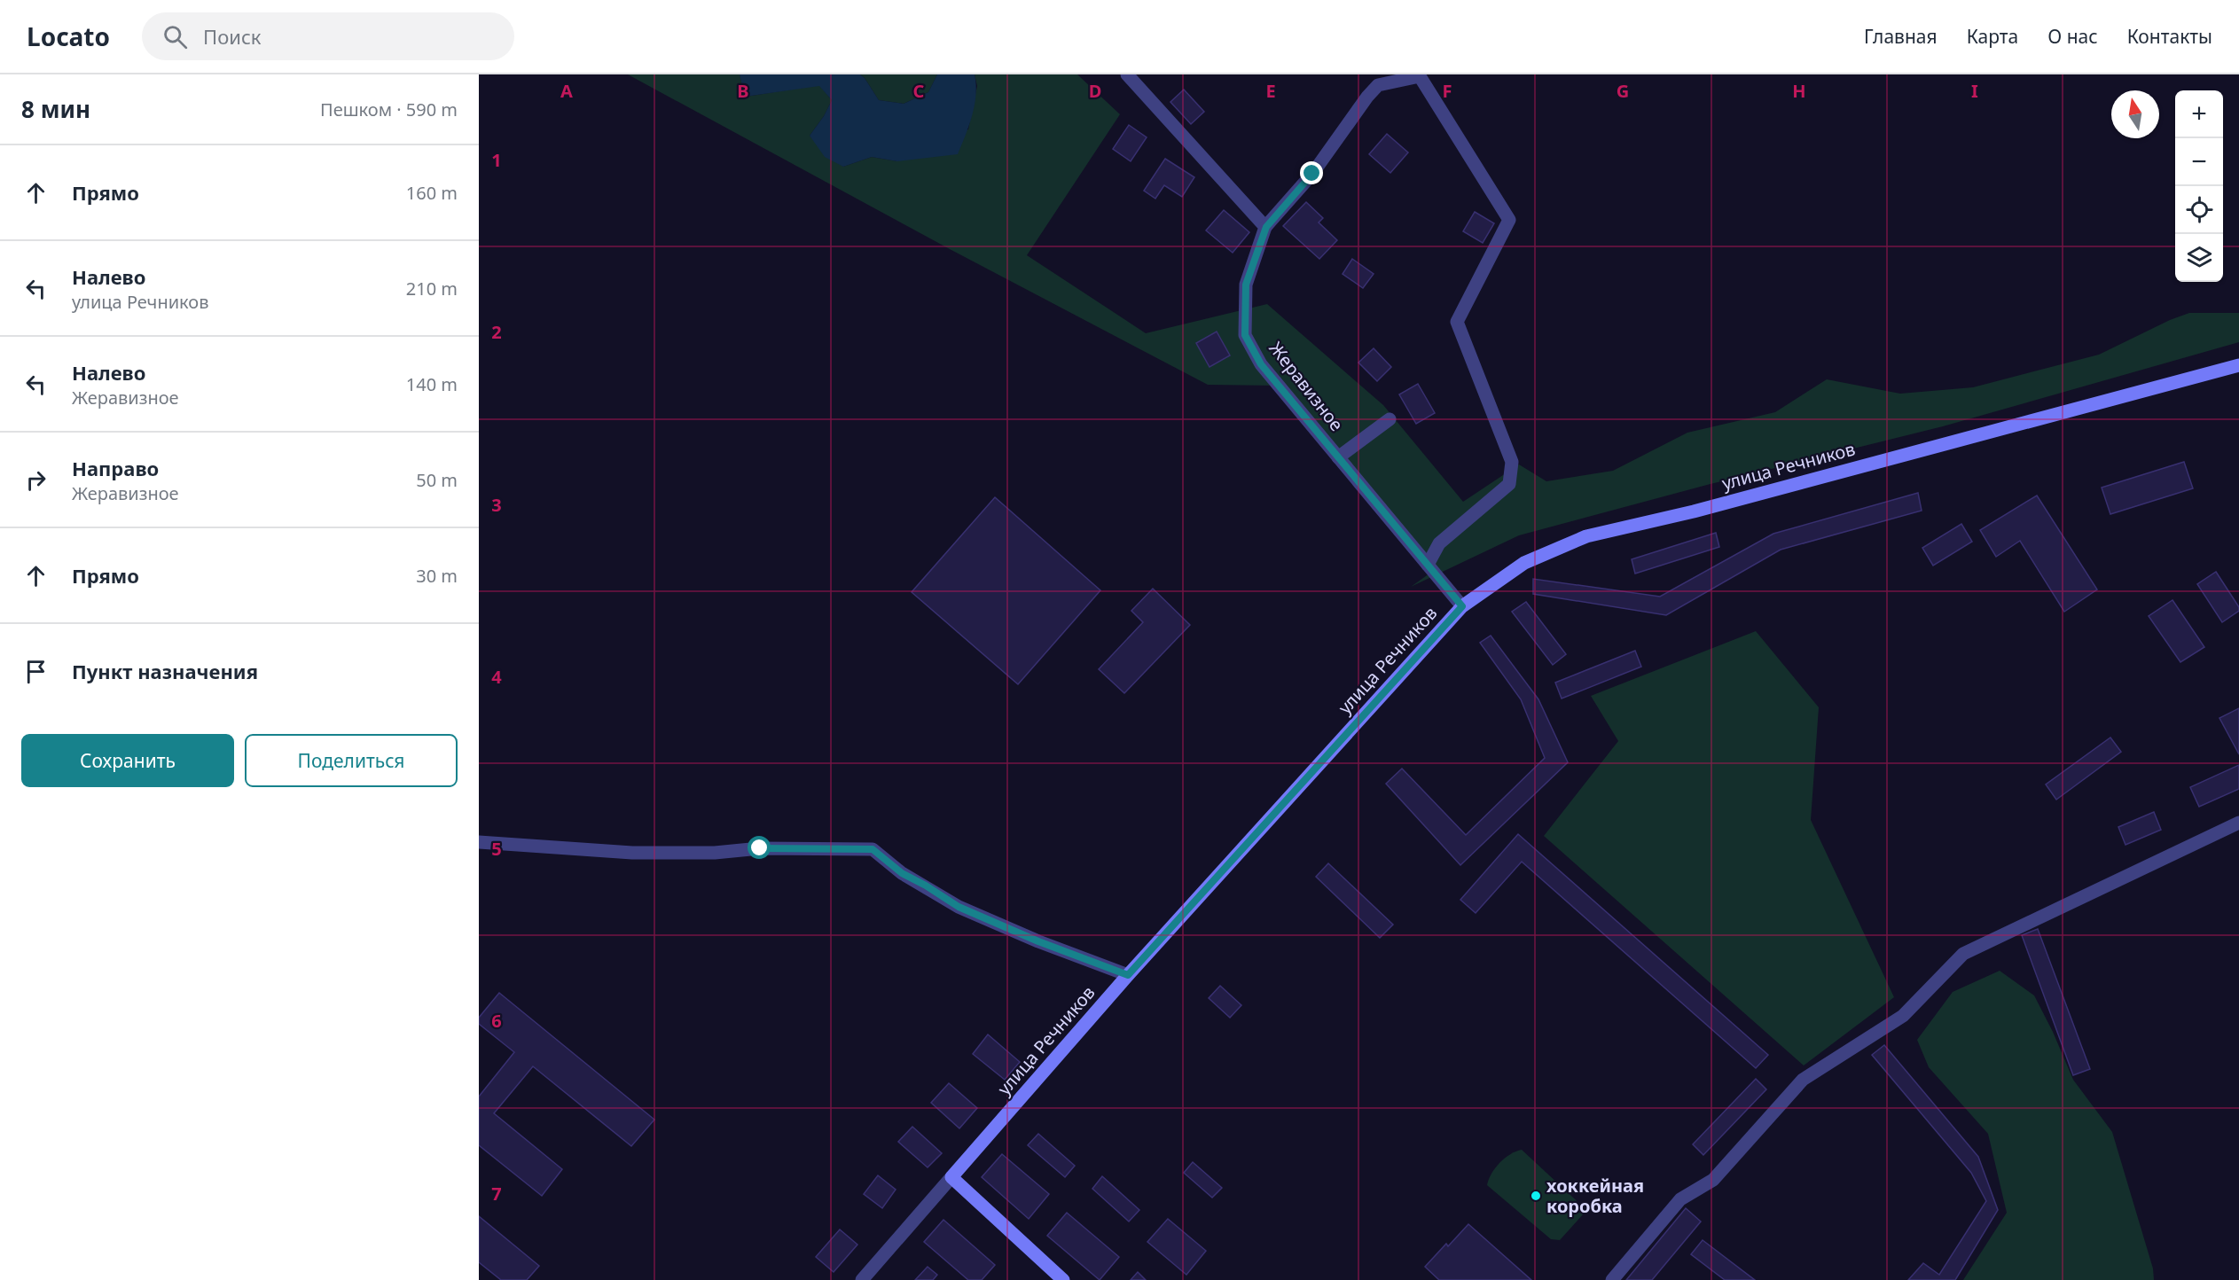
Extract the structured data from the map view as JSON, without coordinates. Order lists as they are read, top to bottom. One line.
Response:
{"streets":{"street":["Жеравизное","улица Речников"]},"crossings":[["Жеравизное","улица Речников"]],"places":["хоккейная коробка"],"north":"top","page":{"header":"Locato","search":"Поиск","nav":["Главная","Карта","О нас","Контакты"],"heading":["8 мин","Пешком · 590 m"],"map_buttons":["+","−"],"list":[["Прямо","160 m"],["Налево","улица Речников","210 m"],["Налево","Жеравизное","140 m"],["Направо","Жеравизное","50 m"],["Прямо","30 m"],"Пункт назначения"],"buttons":["Сохранить","Поделиться"]},"grid":{"columns":["A","B","C","D","E","F","G","H","I"],"rows":["1","2","3","4","5","6","7"]}}
